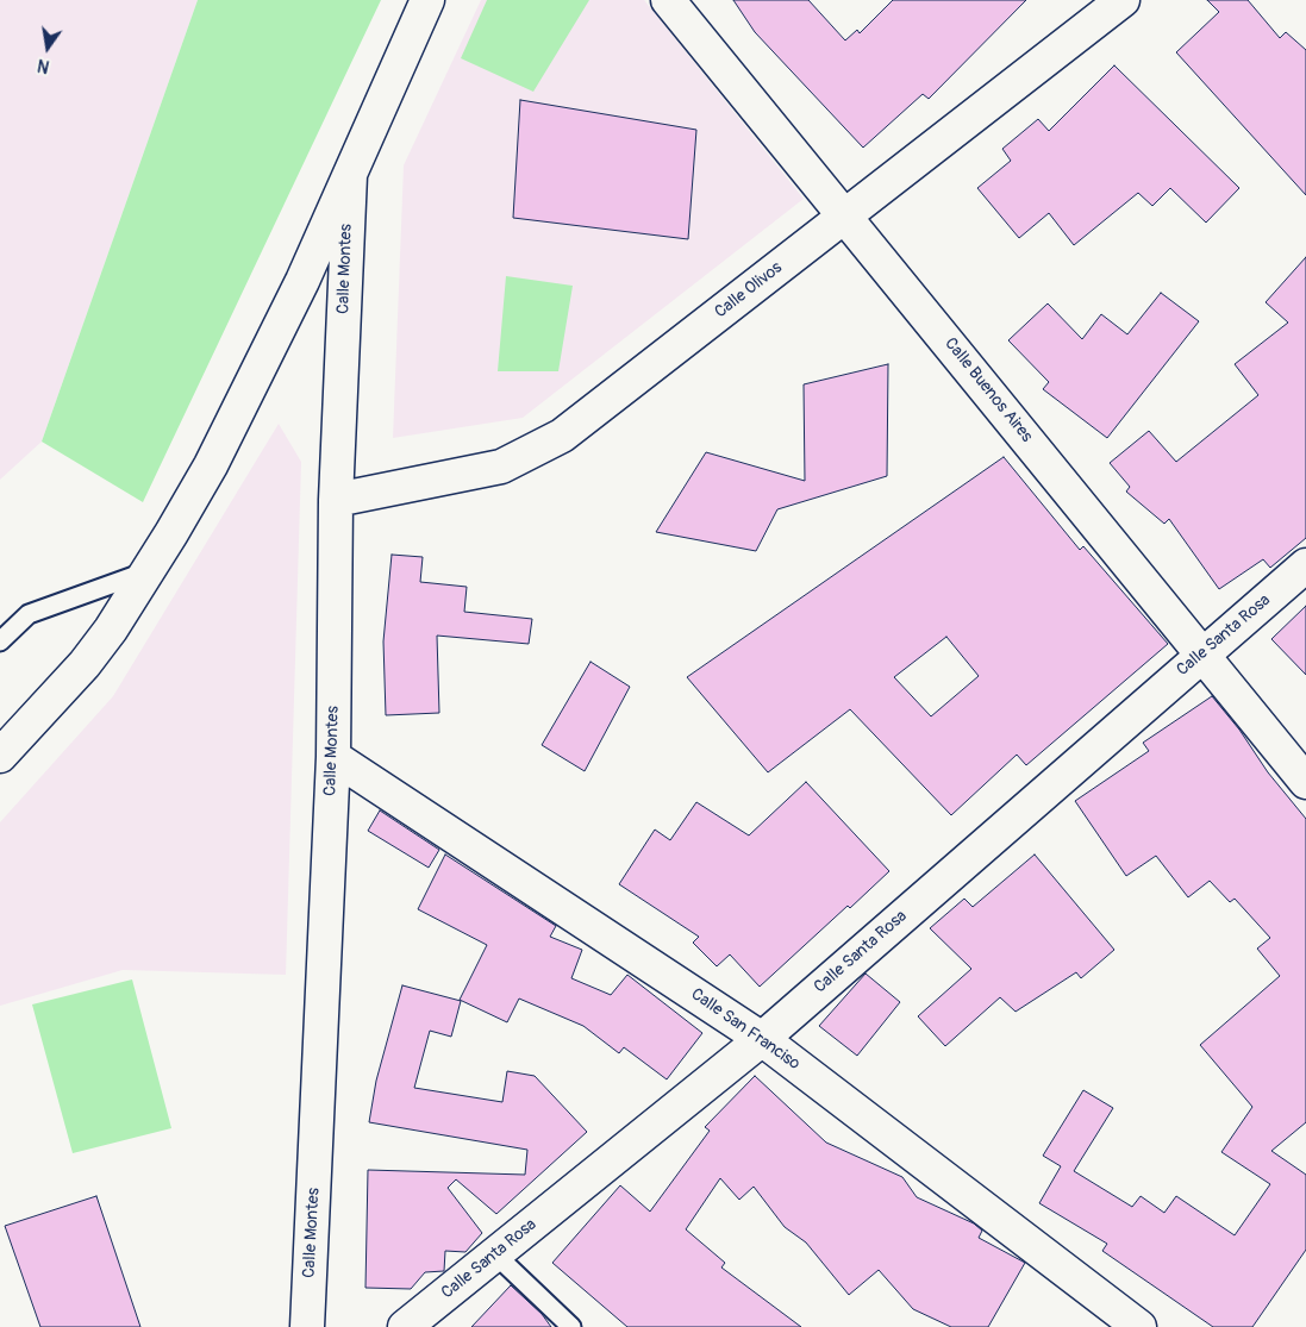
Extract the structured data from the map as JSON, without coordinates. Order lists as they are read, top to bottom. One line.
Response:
{"streets":{"street":["Calle Montes","Calle Olivos","Calle Buenos Aires","Calle Santa Rosa","Calle San Franciso"]},"crossings":[["Calle Montes","Calle Olivos"],["Calle Montes","Calle San Franciso"],["Calle Olivos","Calle Buenos Aires"],["Calle Buenos Aires","Calle Santa Rosa"],["Calle Santa Rosa","Calle San Franciso"]],"north":"bottom"}
